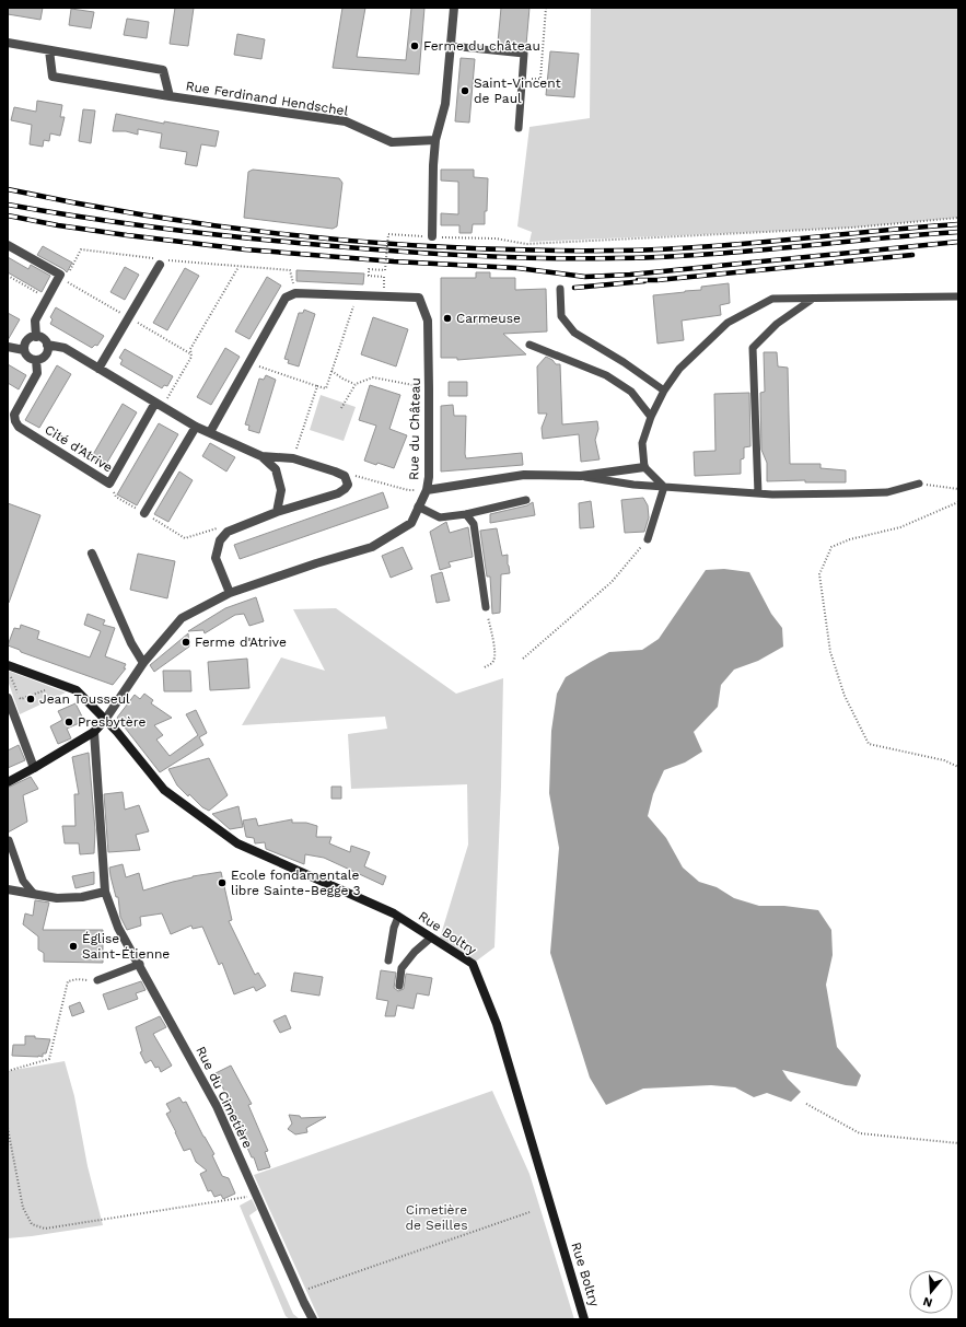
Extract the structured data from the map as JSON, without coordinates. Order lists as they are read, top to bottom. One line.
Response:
{"streets":{"street":["Rue Ferdinand Hendschel","Rue du Château","Cité d'Atrive","Rue Boltry","Rue du Cimetière"]},"crossings":[["Rue du Château","Rue Boltry"]],"parks":["Cimetière de Seilles"],"places":["Ferme du château","Saint-Vincent de Paul","Carmeuse","Ferme d'Atrive","Jean Tousseul","Presbytère","Ecole fondamentale libre Sainte-Begge 3","Église Saint-Étienne"],"north":"bottom"}
